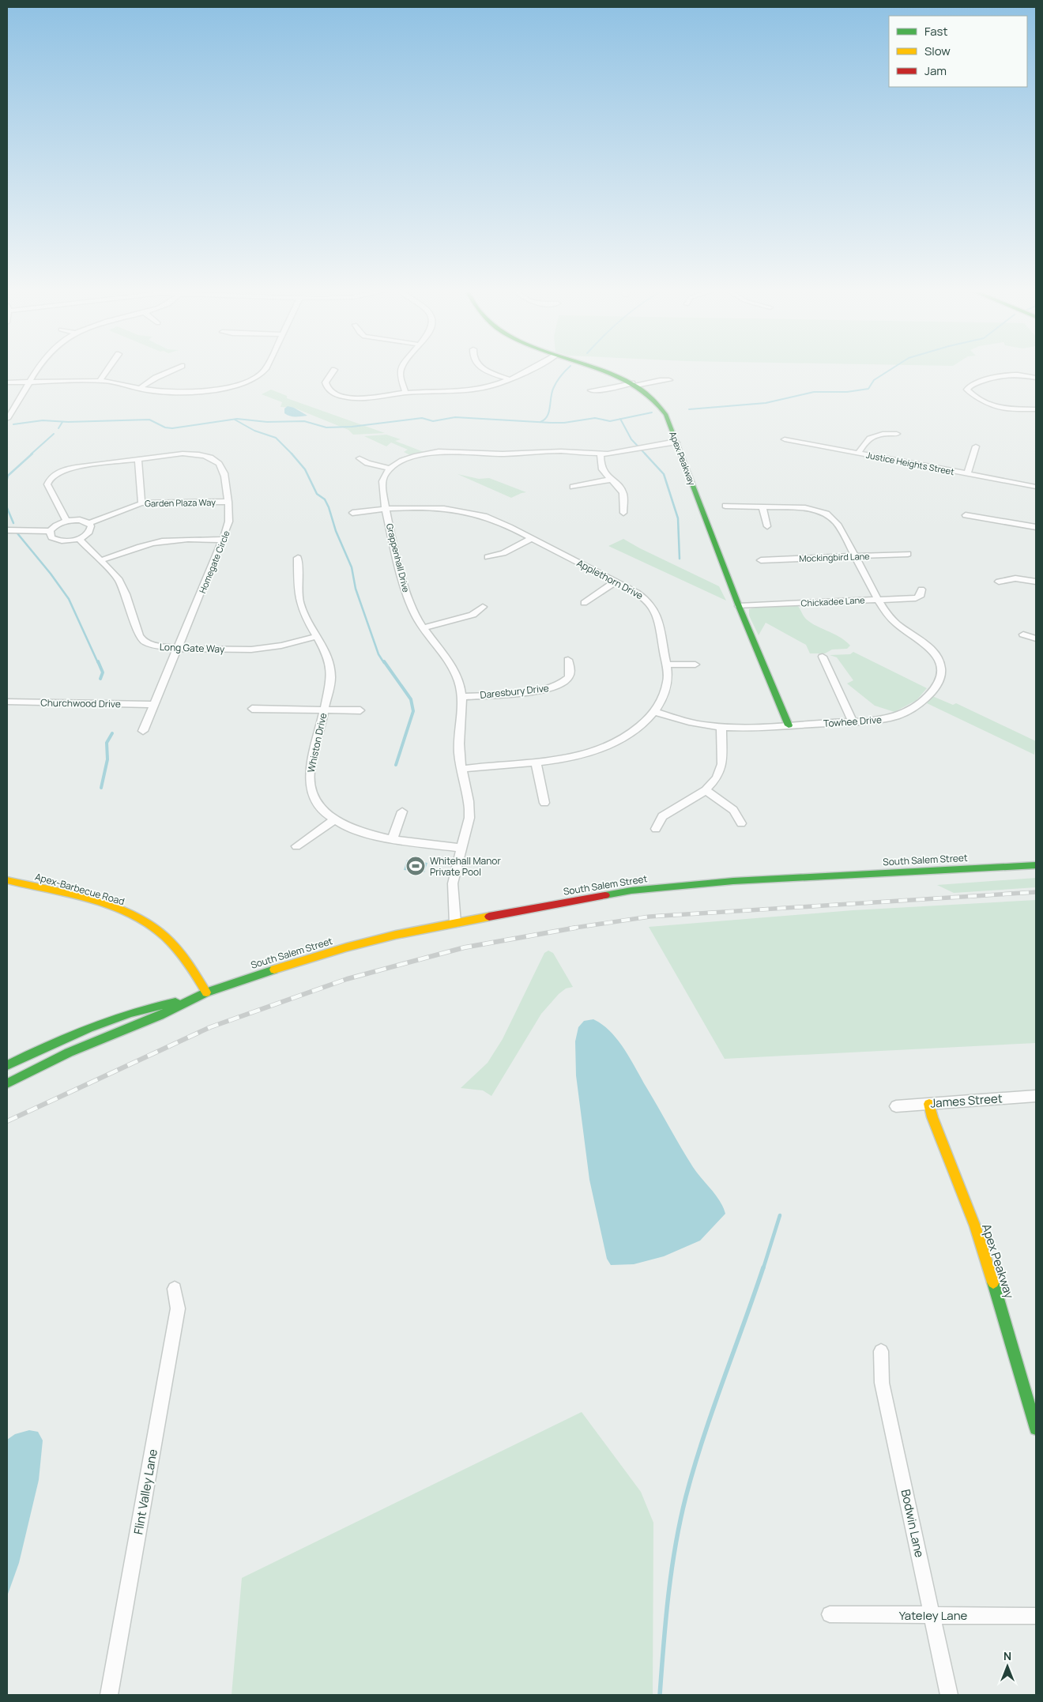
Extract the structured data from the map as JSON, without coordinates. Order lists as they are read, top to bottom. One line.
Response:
{"streets":{"main road":["Apex Peakway","South Salem Street","Apex-Barbecue Road"],"street":["Justice Heights Street","Garden Plaza Way","Mockingbird Lane","Grappenhall Drive","Homegate Circle","Applethorn Drive","Chickadee Lane","Long Gate Way","Daresbury Drive","Churchwood Drive","Towhee Drive","Whiston Drive","James Street","Flint Valley Lane","Bodwin Lane","Yateley Lane"]},"crossings":[["Apex Peakway","Chickadee Lane"],["Apex Peakway","Towhee Drive"],["Apex Peakway","James Street"],["Garden Plaza Way","Homegate Circle"],["Mockingbird Lane","Towhee Drive"],["Grappenhall Drive","Applethorn Drive"],["Grappenhall Drive","Daresbury Drive"],["Grappenhall Drive","Whiston Drive"],["Grappenhall Drive","South Salem Street"],["Homegate Circle","Long Gate Way"],["Homegate Circle","Churchwood Drive"],["Applethorn Drive","Towhee Drive"],["Chickadee Lane","Towhee Drive"],["Long Gate Way","Whiston Drive"],["South Salem Street","Apex-Barbecue Road"],["Bodwin Lane","Yateley Lane"]],"places":{"sports":["Whitehall Manor Private Pool"]},"legend":["Fast","Slow","Jam"],"north":"top"}
